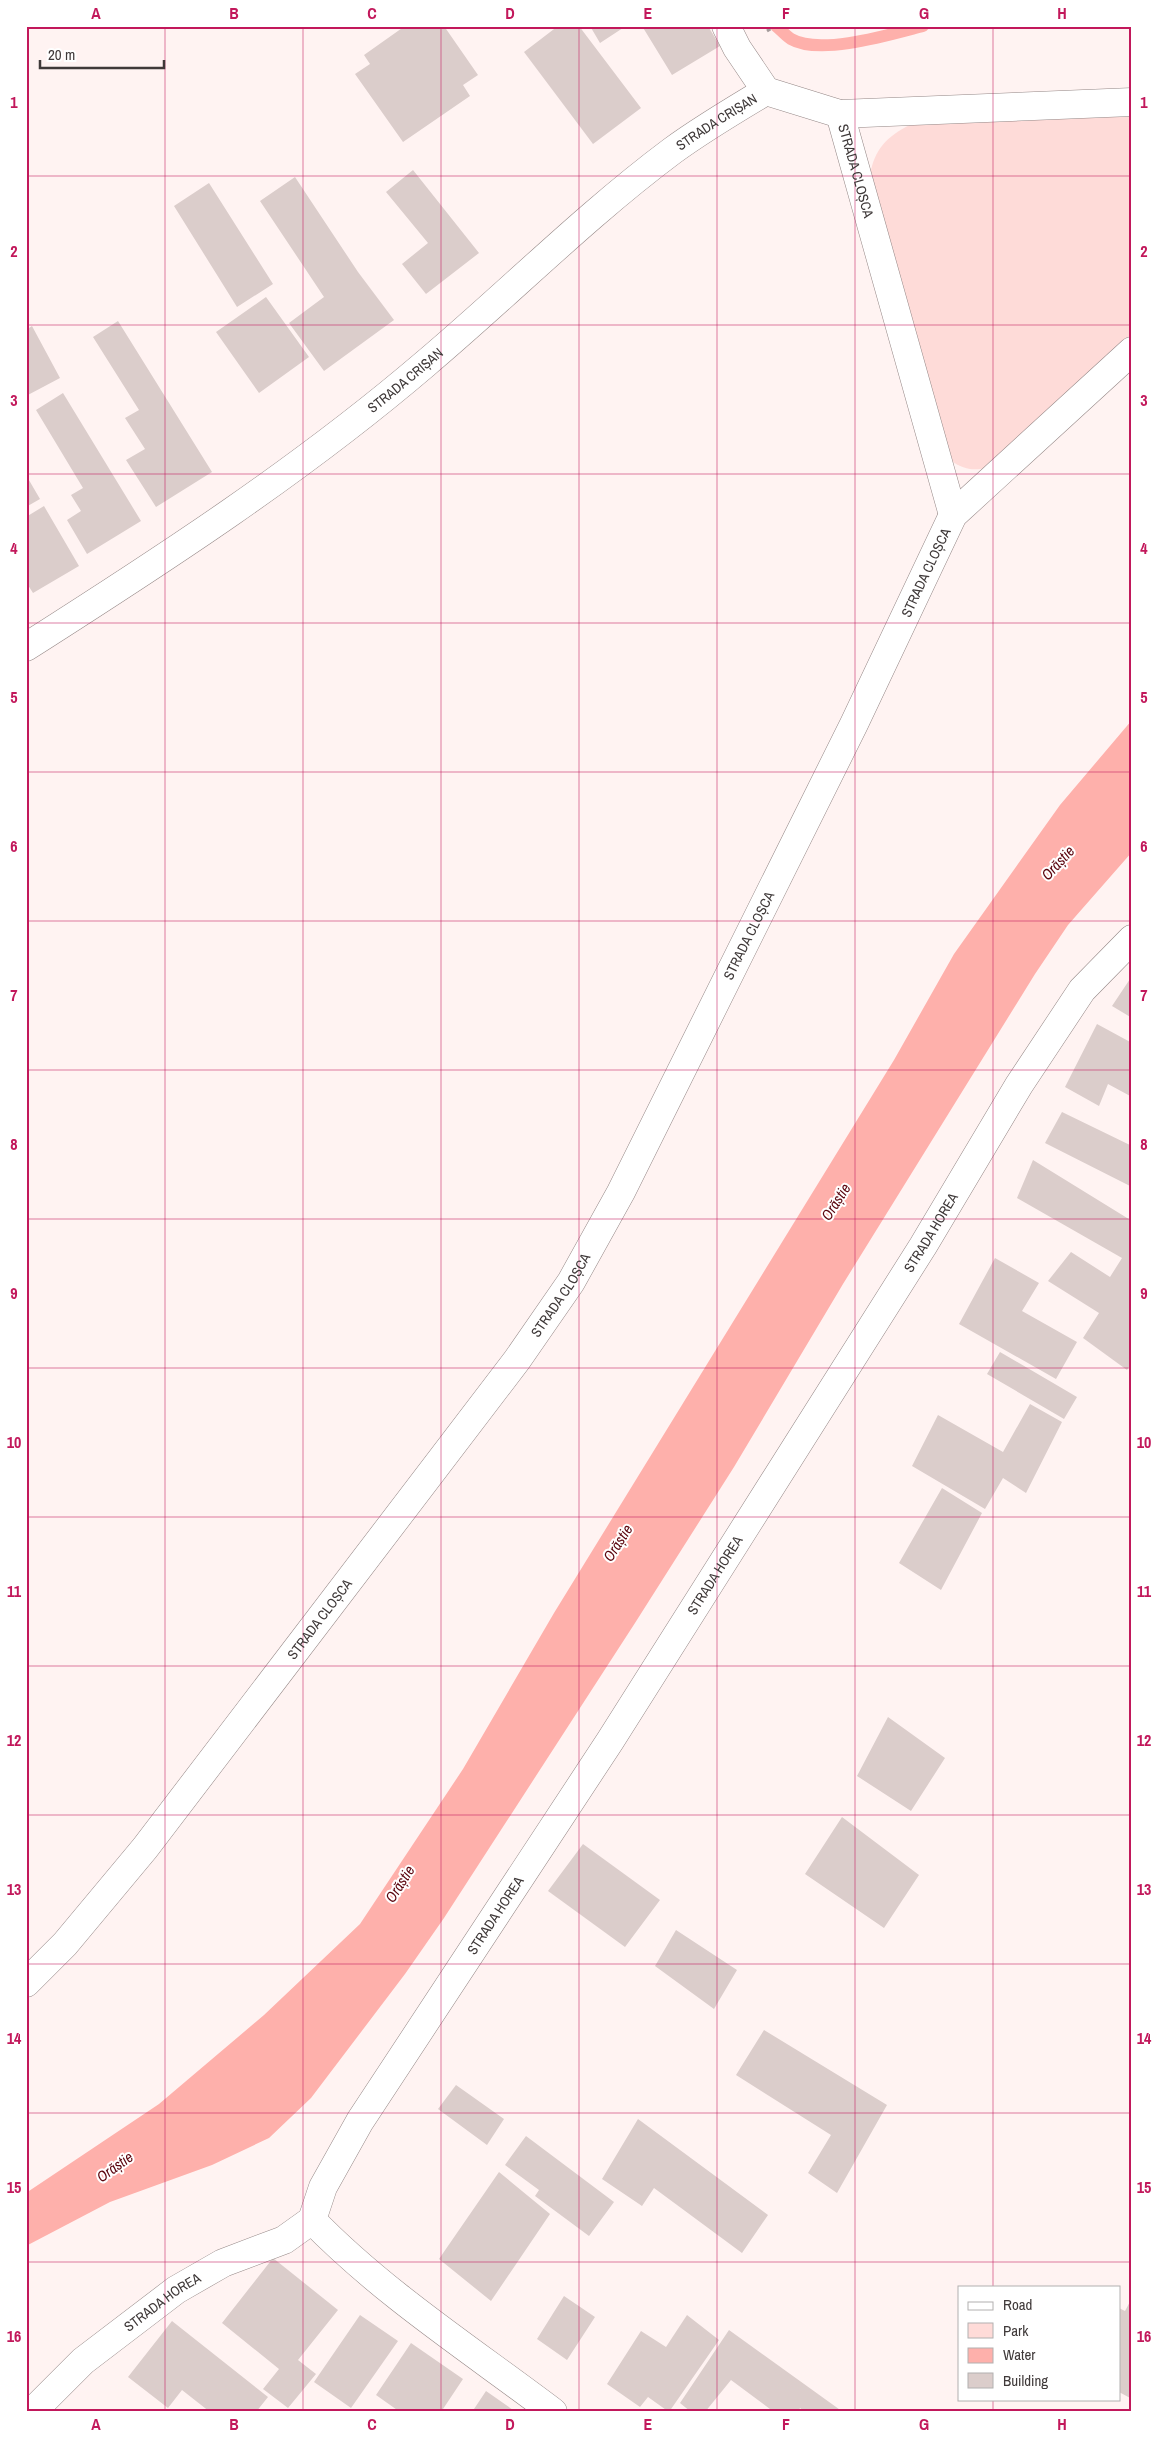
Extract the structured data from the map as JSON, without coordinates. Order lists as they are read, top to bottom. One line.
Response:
{"streets":{"street":["STRADA CRIȘAN","STRADA CLOȘCA","STRADA HOREA"]},"crossings":[["STRADA CRIȘAN","STRADA CLOȘCA"]],"water":["Orăștie"],"legend":["Road","Park","Water","Building"],"scale_bar":"20 m","grid":{"columns":["A","B","C","D","E","F","G","H"],"rows":["1","2","3","4","5","6","7","8","9","10","11","12","13","14","15","16"]}}
